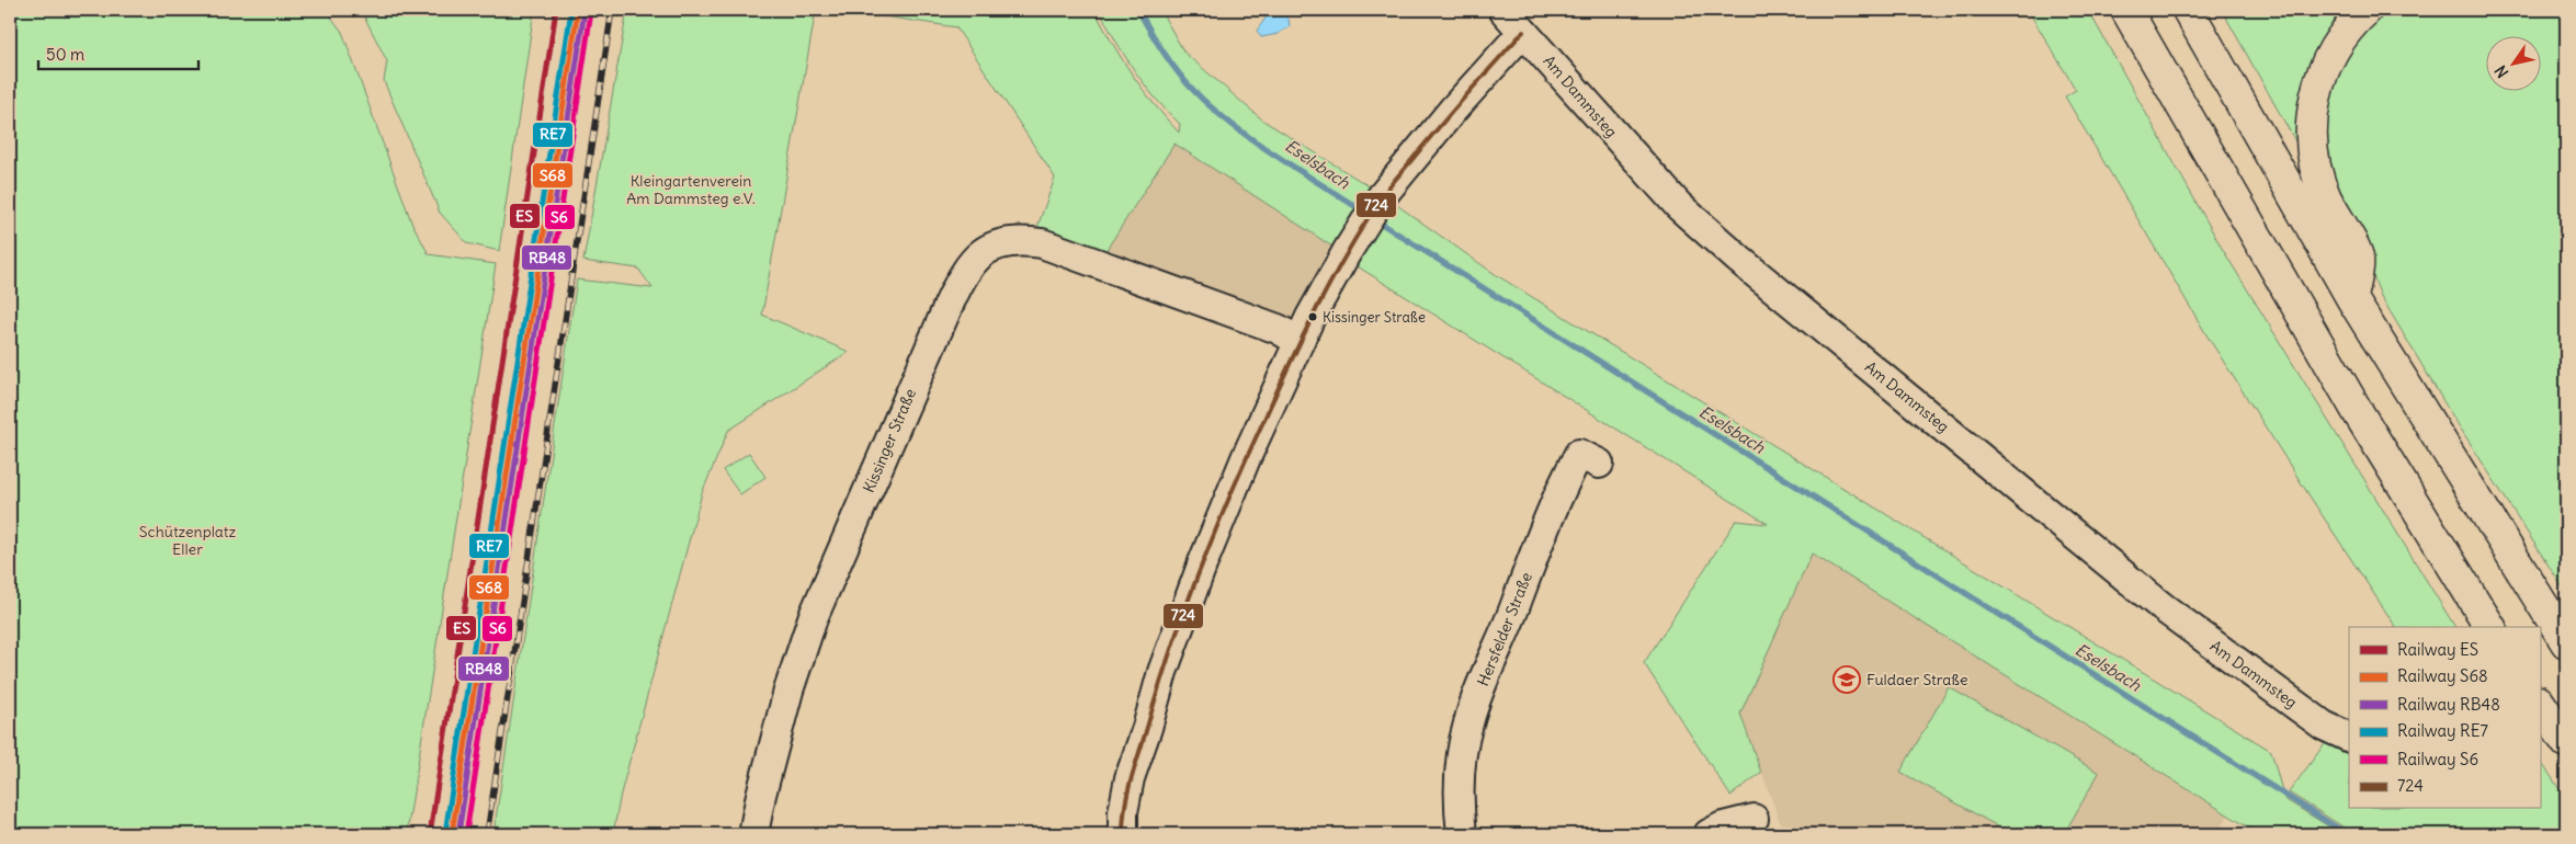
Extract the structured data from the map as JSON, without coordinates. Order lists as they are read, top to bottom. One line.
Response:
{"streets":{"street":["Am Dammsteg","Kissinger Straße","Hersfelder Straße"]},"water":["Eselsbach"],"parks":["Kleingartenverein Am Dammsteg e.V.","Schützenplatz Eller"],"places":{"other":["Kissinger Straße"],"school or university":["Fuldaer Straße"]},"lines":["rail line ES","rail line S68","rail line RE7","rail line RB48","rail line S6","transit line 724"],"legend":["Railway ES","Railway S68","Railway RB48","Railway RE7","Railway S6","724"],"scale_bar":"50 m","north":"bottom left"}
